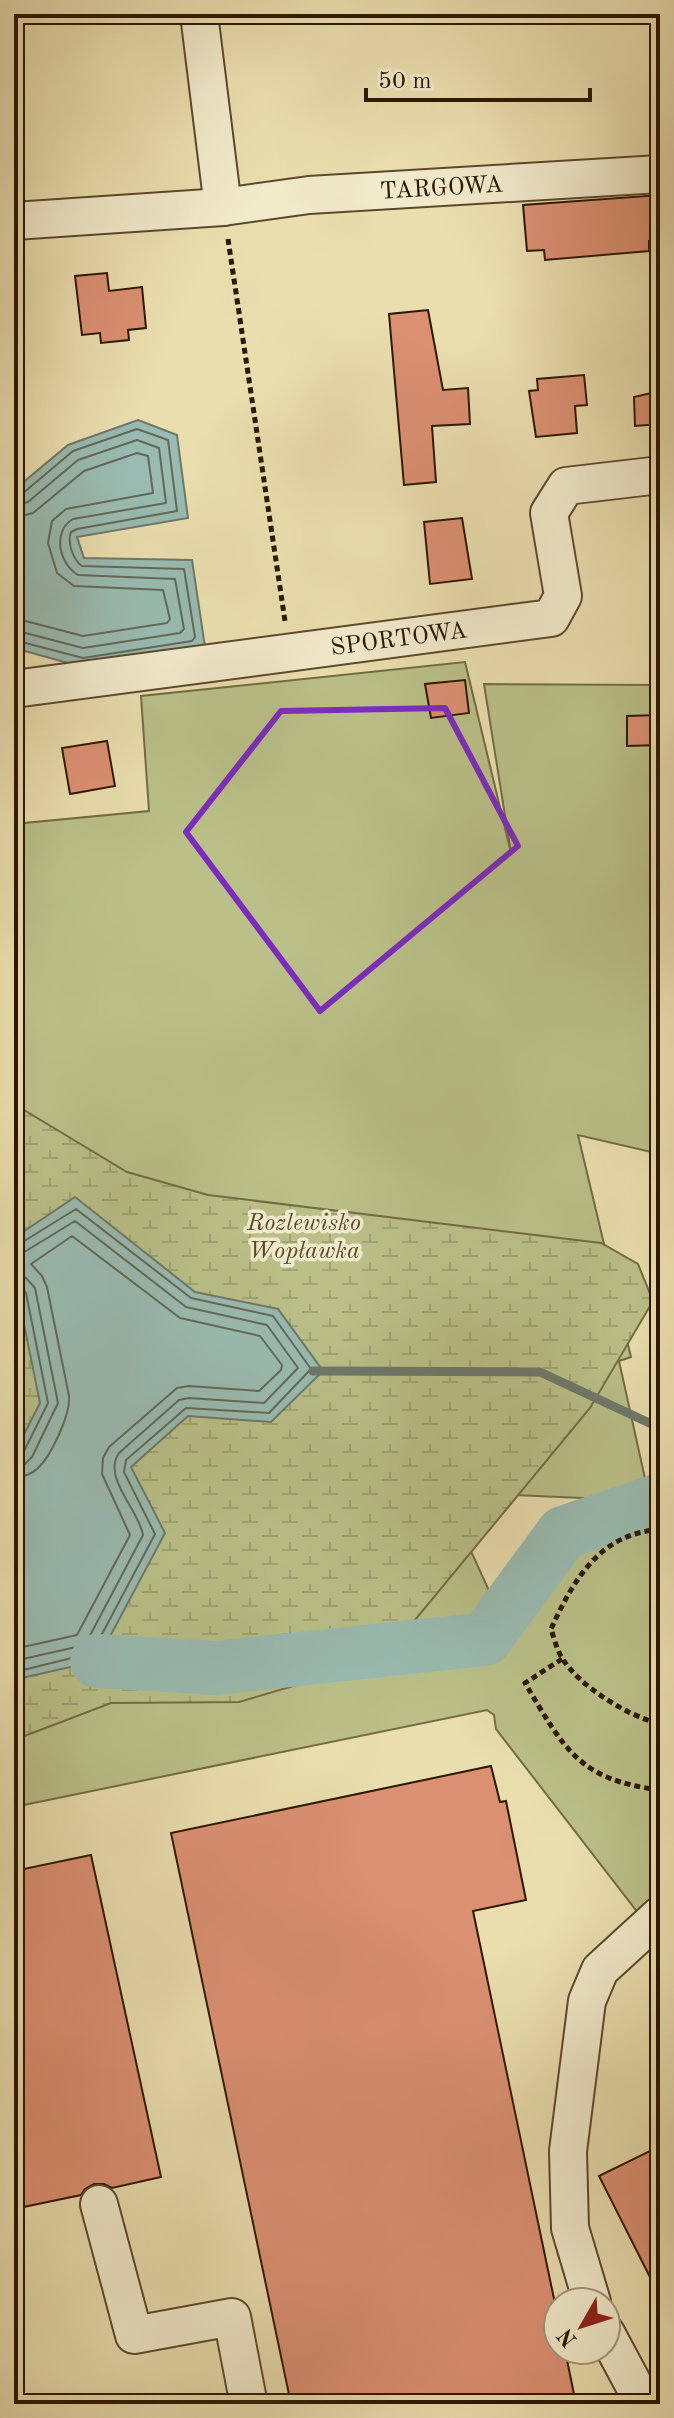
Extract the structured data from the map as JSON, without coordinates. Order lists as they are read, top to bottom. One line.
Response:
{"streets":{"street":["TARGOWA","SPORTOWA"]},"parks":["Rozlewisko Wopławka"],"scale_bar":"50 m","north":"bottom left"}
